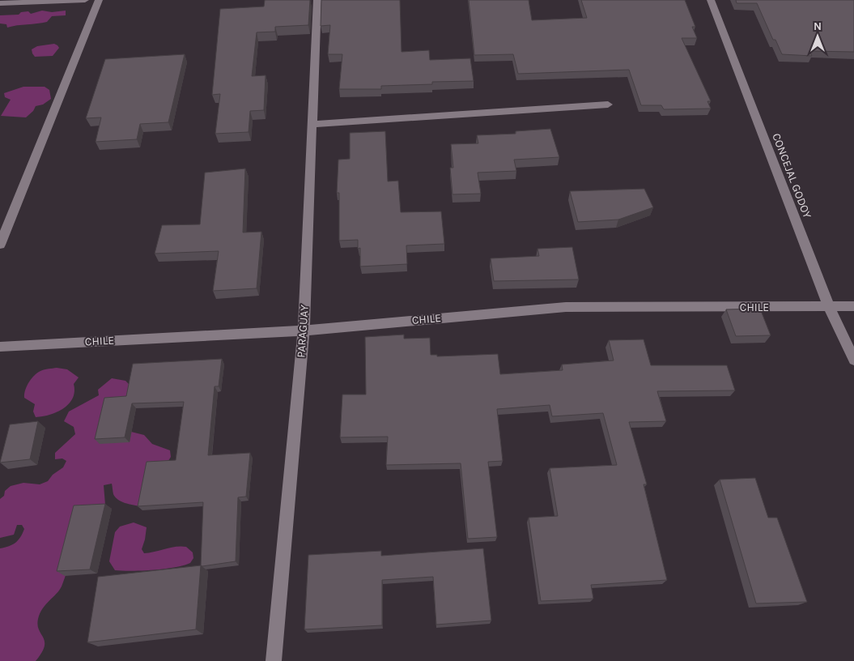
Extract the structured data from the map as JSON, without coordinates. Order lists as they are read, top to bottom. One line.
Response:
{"streets":{"street":["CONCEJAL GODOY","CHILE","PARAGUAY"]},"crossings":[["CONCEJAL GODOY","CHILE"],["CHILE","PARAGUAY"]],"north":"top"}
